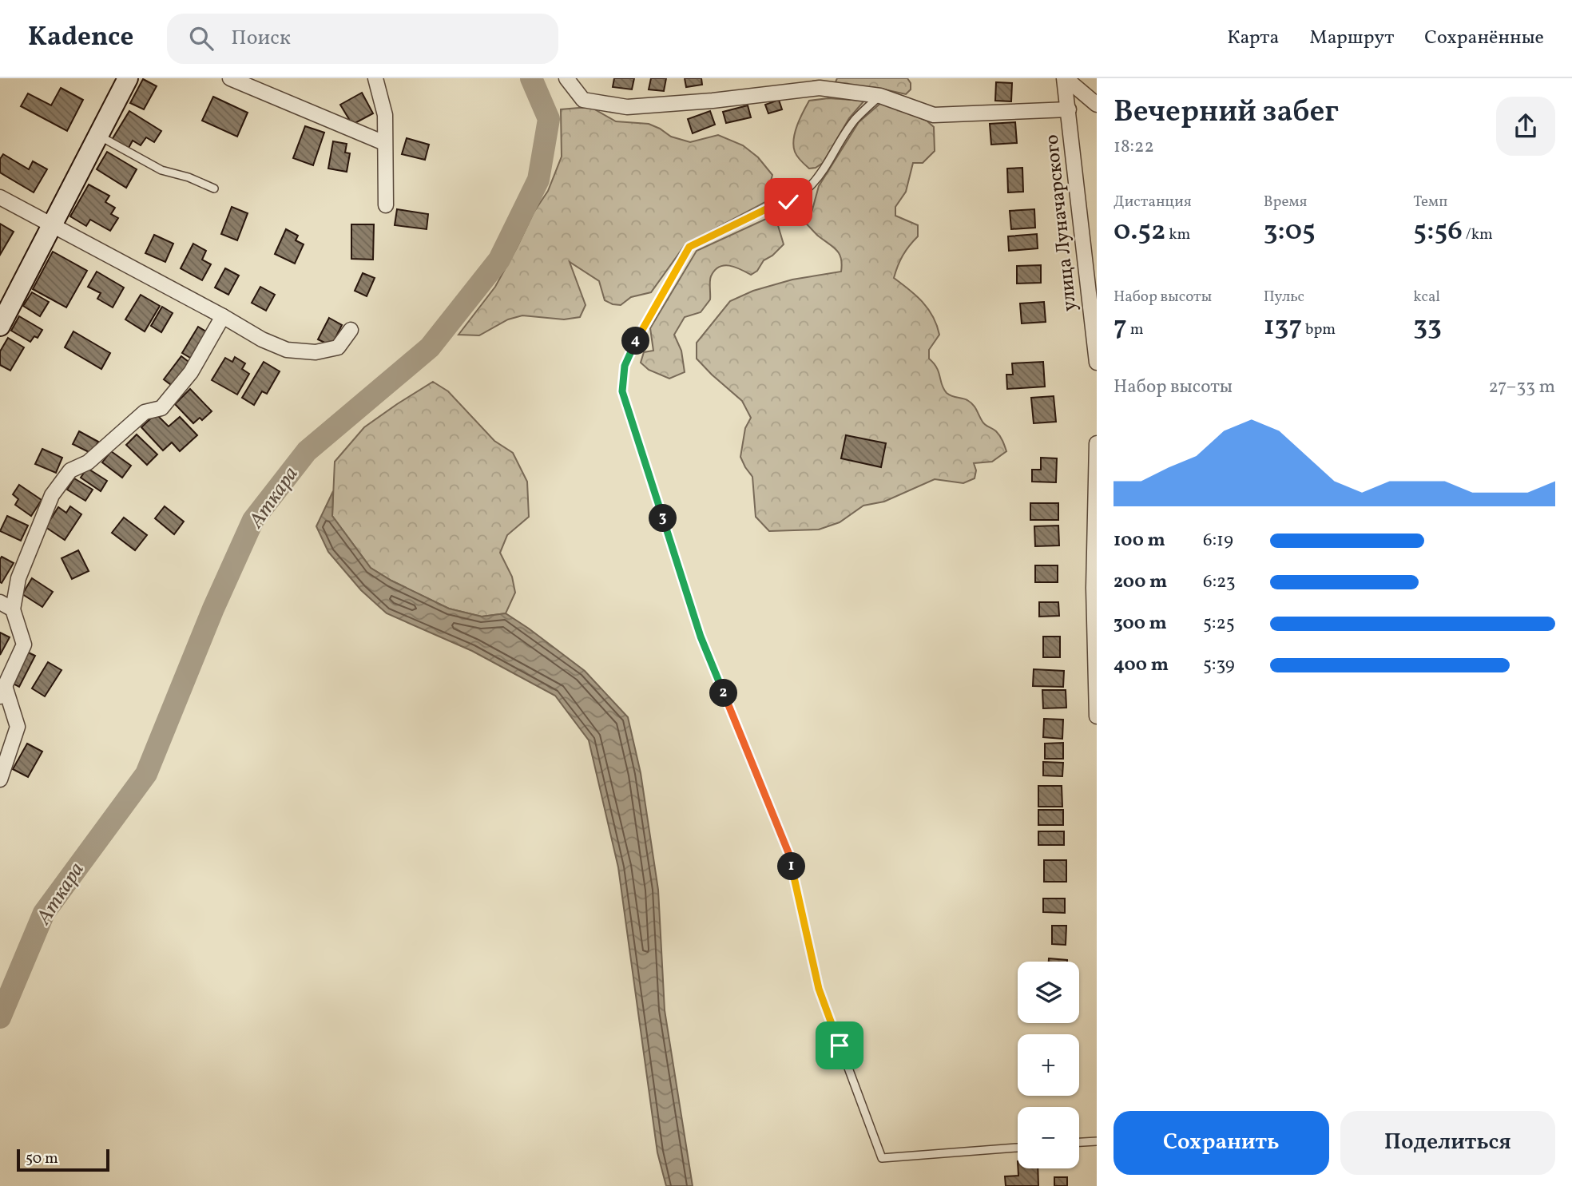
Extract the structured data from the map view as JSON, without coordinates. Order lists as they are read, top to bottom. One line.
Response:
{"streets":{"street":["улица Луначарского"]},"water":["Аткара"],"scale_bar":"50 m","page":{"header":"Kadence","search":"Поиск","nav":["Карта","Маршрут","Сохранённые"],"heading":["Вечерний забег","18:22"],"stats":[["Дистанция","0.52 km"],["Время","3:05"],["Темп","5:56 /km"],["Набор высоты","7 m"],["Пульс","137 bpm"],["kcal","33"]],"pins":["4","3","2","1"],"chart":["Набор высоты","27–33 m"],"list":[{"name":"100 m","note":"6:19"},{"name":"200 m","note":"6:23"},{"name":"300 m","note":"5:25"},{"name":"400 m","note":"5:39"}],"map_buttons":["+","−"],"buttons":["Сохранить","Поделиться"],"scale":"50 m"}}
